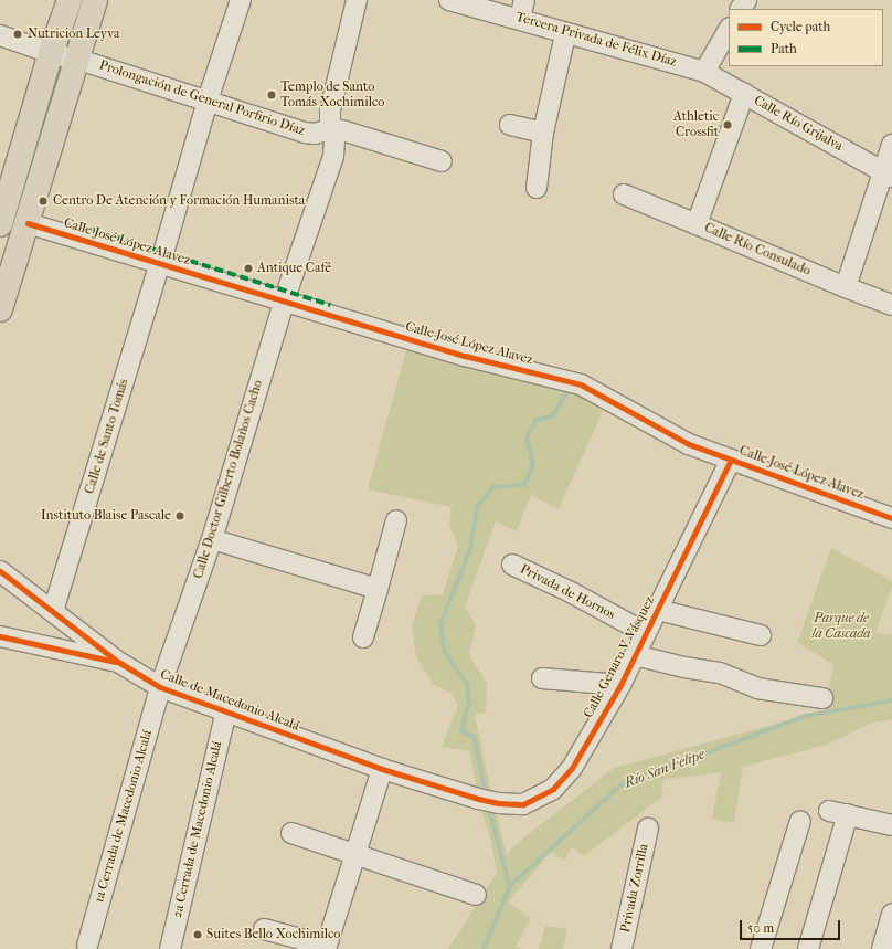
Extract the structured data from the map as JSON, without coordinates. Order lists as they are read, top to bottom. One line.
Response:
{"streets":{"street":["Tercera Privada de Félix Díaz","Prolongación de General Porfirio Díaz","Calle Río Grijalva","Calle José López Alavez","Calle Río Consulado","Calle de Santo Tomás","Calle Doctor Gilberto Bolaños Cacho","Privada de Hornos","Calle Genaro V. Vásquez","Calle de Macedonio Alcalá","1a Cerrada de Macedonio Alcalá","2a Cerrada de Macedonio Alcalá","Privada Zorrilla"]},"crossings":[["Tercera Privada de Félix Díaz","Calle Río Grijalva"],["Prolongación de General Porfirio Díaz","Calle de Santo Tomás"],["Prolongación de General Porfirio Díaz","Calle Doctor Gilberto Bolaños Cacho"],["Calle José López Alavez","Calle de Santo Tomás"],["Calle José López Alavez","Calle Doctor Gilberto Bolaños Cacho"],["Calle José López Alavez","Calle Genaro V. Vásquez"],["Calle de Santo Tomás","Calle de Macedonio Alcalá"],["Calle Doctor Gilberto Bolaños Cacho","Calle de Macedonio Alcalá"],["Calle Doctor Gilberto Bolaños Cacho","1a Cerrada de Macedonio Alcalá"],["Privada de Hornos","Calle Genaro V. Vásquez"],["Calle Genaro V. Vásquez","Calle de Macedonio Alcalá"],["Calle de Macedonio Alcalá","1a Cerrada de Macedonio Alcalá"],["Calle de Macedonio Alcalá","2a Cerrada de Macedonio Alcalá"]],"water":["Río San Felipe"],"parks":["Parque de la Cascada"],"places":["Nutricion Leyva","Templo de Santo Tomás Xochimilco","Athletic Crossfit","Centro De Atención y Formación Humanista","Antique Café","Instituto Blaise Pascale","Suites Bello Xochimilco"],"legend":["Cycle path","Path"],"scale_bar":"50 m"}
